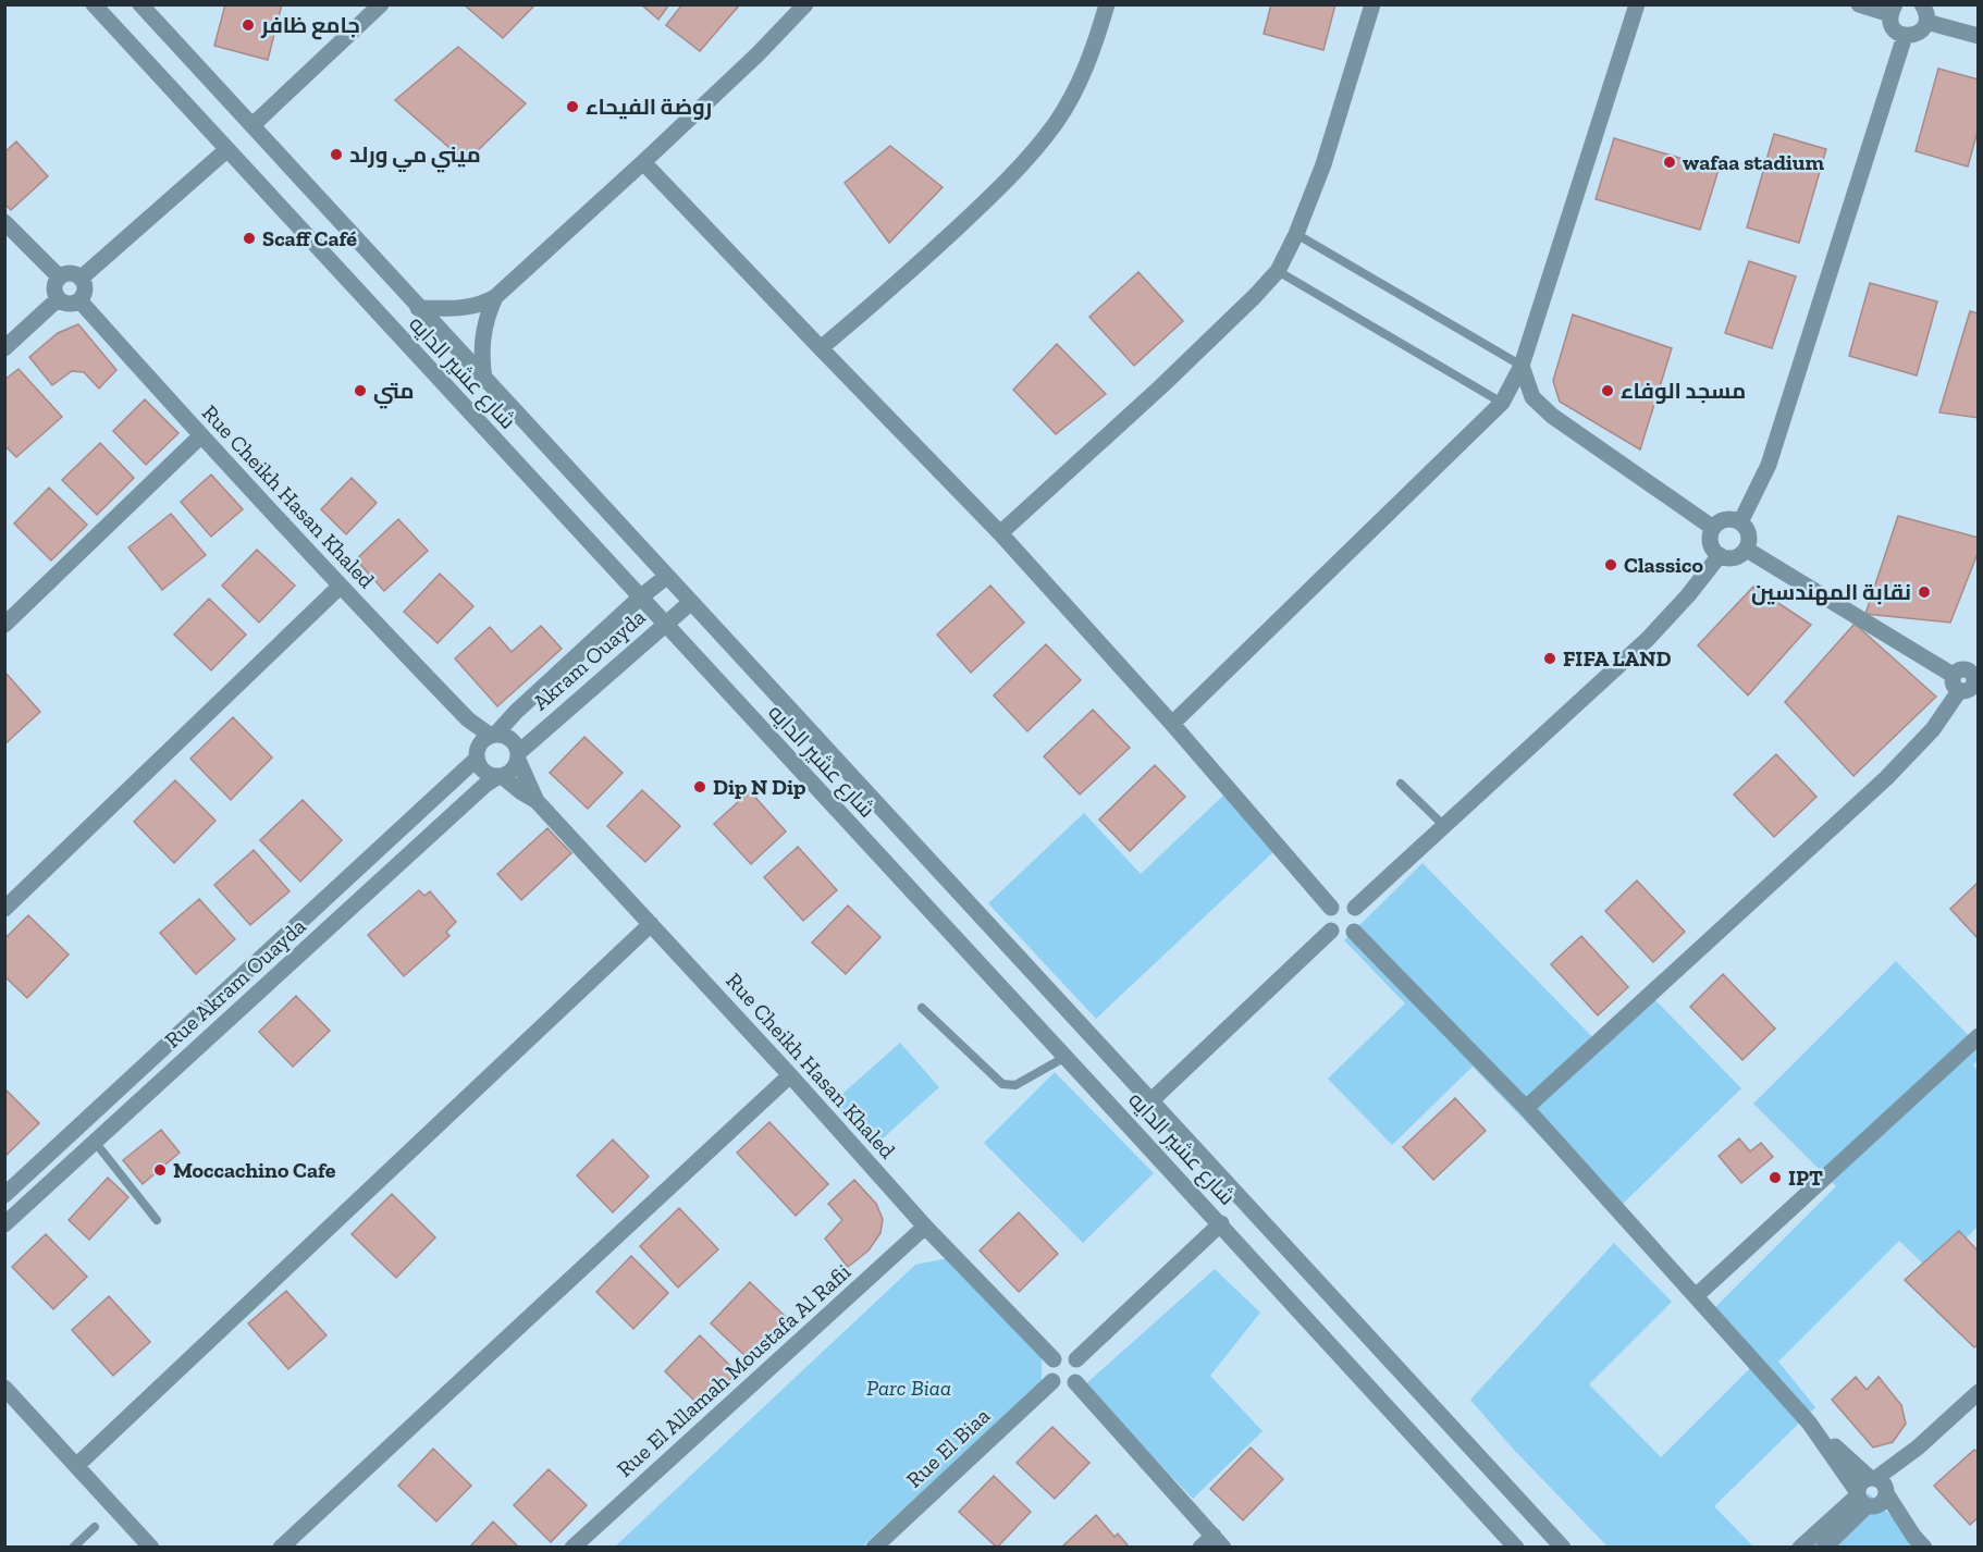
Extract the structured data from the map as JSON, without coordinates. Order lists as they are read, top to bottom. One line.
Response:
{"streets":{"street":["شارع عشير الدايه","Rue Cheikh Hasan Khaled","Akram Ouayda","Rue Akram Ouayda","Rue El Allamah Moustafa Al Rafii","Rue El Biaa"]},"crossings":[["شارع عشير الدايه","Akram Ouayda"],["Rue Cheikh Hasan Khaled","Akram Ouayda"],["Rue Cheikh Hasan Khaled","Rue Akram Ouayda"],["Rue Cheikh Hasan Khaled","Rue El Allamah Moustafa Al Rafii"],["Rue Cheikh Hasan Khaled","Rue El Biaa"],["Akram Ouayda","Rue Akram Ouayda"]],"parks":["Parc Biaa"],"places":["جامع ظافر","روضة الفيحاء","ميني مي ورلد","wafaa stadium","Scaff Café","متي","مسجد الوفاء","Classico","نقابة المهندسين","FIFA LAND","Dip N Dip","Moccachino Cafe","IPT"]}
